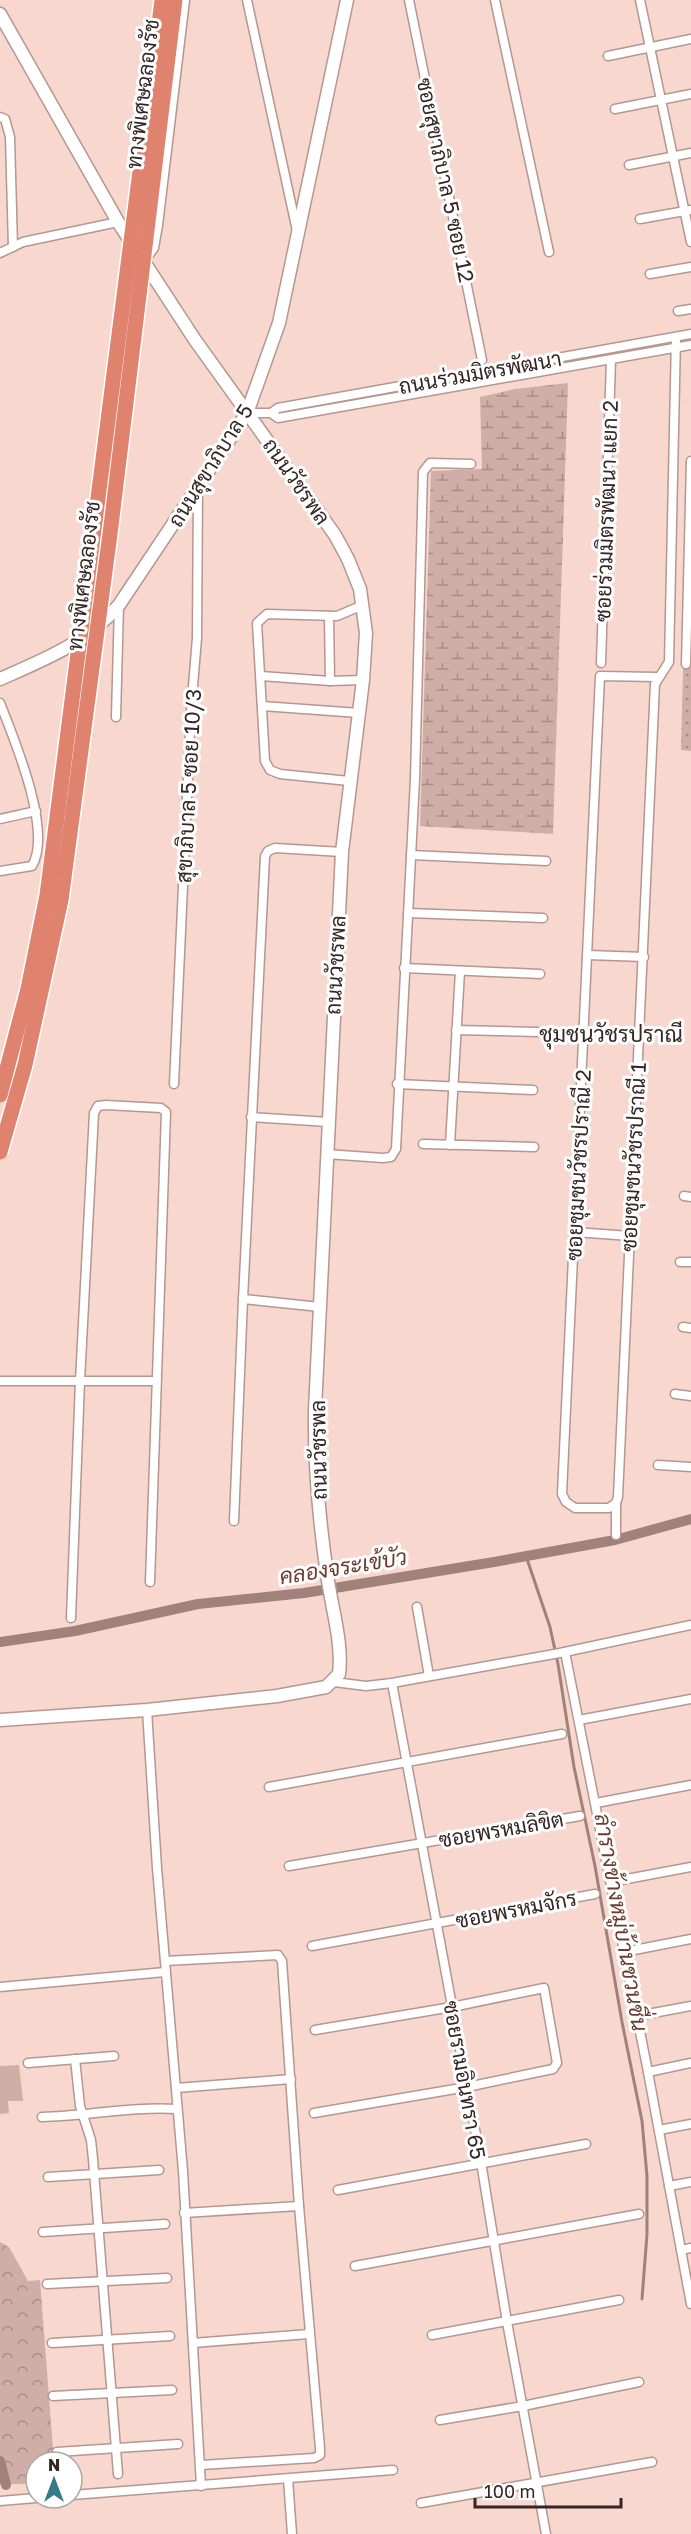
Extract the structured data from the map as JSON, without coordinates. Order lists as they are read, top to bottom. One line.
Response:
{"streets":{"highway":["ทางพิเศษฉลองรัช"],"main road":["ถนนสุขาภิบาล 5","ถนนวัชรพล"],"street":["ซอยสุขาภิบาล 5 ซอย 12","ถนนร่วมมิตรพัฒนา","ซอยร่วมมิตรพัฒนา แยก 2","สุขาภิบาล 5 ซอย 10/3","ซอยชุมชนวัชรปราณี 1","ซอยชุมชนวัชรปราณี 2","ซอยพรหมลิขิต","ซอยพรหมจักร","ซอยรามอินทรา 65"]},"crossings":[["ถนนร่วมมิตรพัฒนา","ถนนสุขาภิบาล 5"],["ถนนร่วมมิตรพัฒนา","ถนนวัชรพล"],["ถนนร่วมมิตรพัฒนา","ซอยร่วมมิตรพัฒนา แยก 2"],["ถนนสุขาภิบาล 5","ถนนวัชรพล"],["ถนนสุขาภิบาล 5","สุขาภิบาล 5 ซอย 10/3"],["ซอยชุมชนวัชรปราณี 1","ซอยชุมชนวัชรปราณี 2"],["ซอยพรหมลิขิต","ซอยรามอินทรา 65"],["ซอยพรหมจักร","ซอยรามอินทรา 65"]],"districts":["ชุมชนวัชรปราณี"],"water":["คลองจระเข้บัว","ลำรางข้างหมู่บ้านชวนชื่น"],"scale_bar":"100 m","north":"top"}
